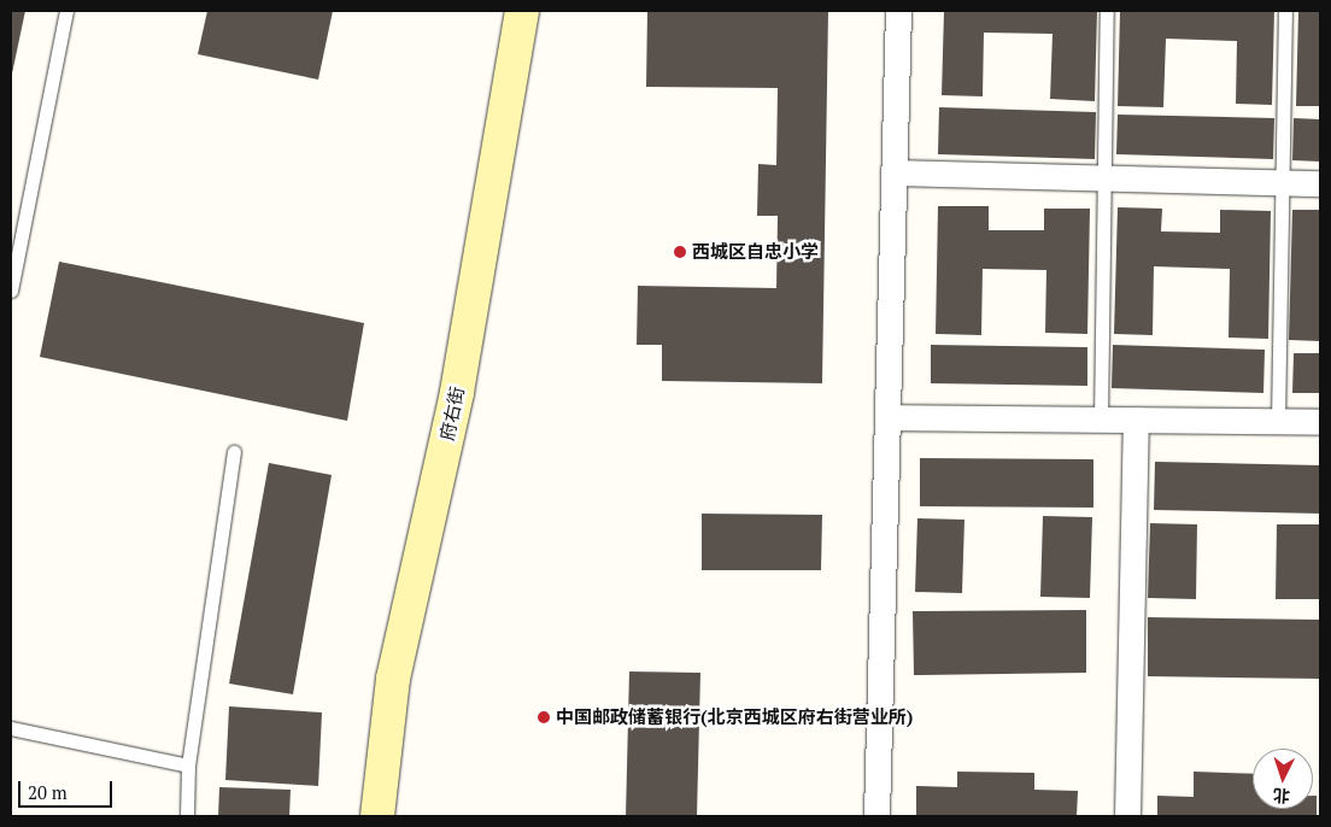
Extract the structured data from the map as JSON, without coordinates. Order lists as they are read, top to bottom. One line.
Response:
{"streets":{"main road":["府右街"]},"places":["西城区自忠小学","中国邮政储蓄银行(北京西城区府右街营业所)"],"scale_bar":"20 m","north":"bottom"}
